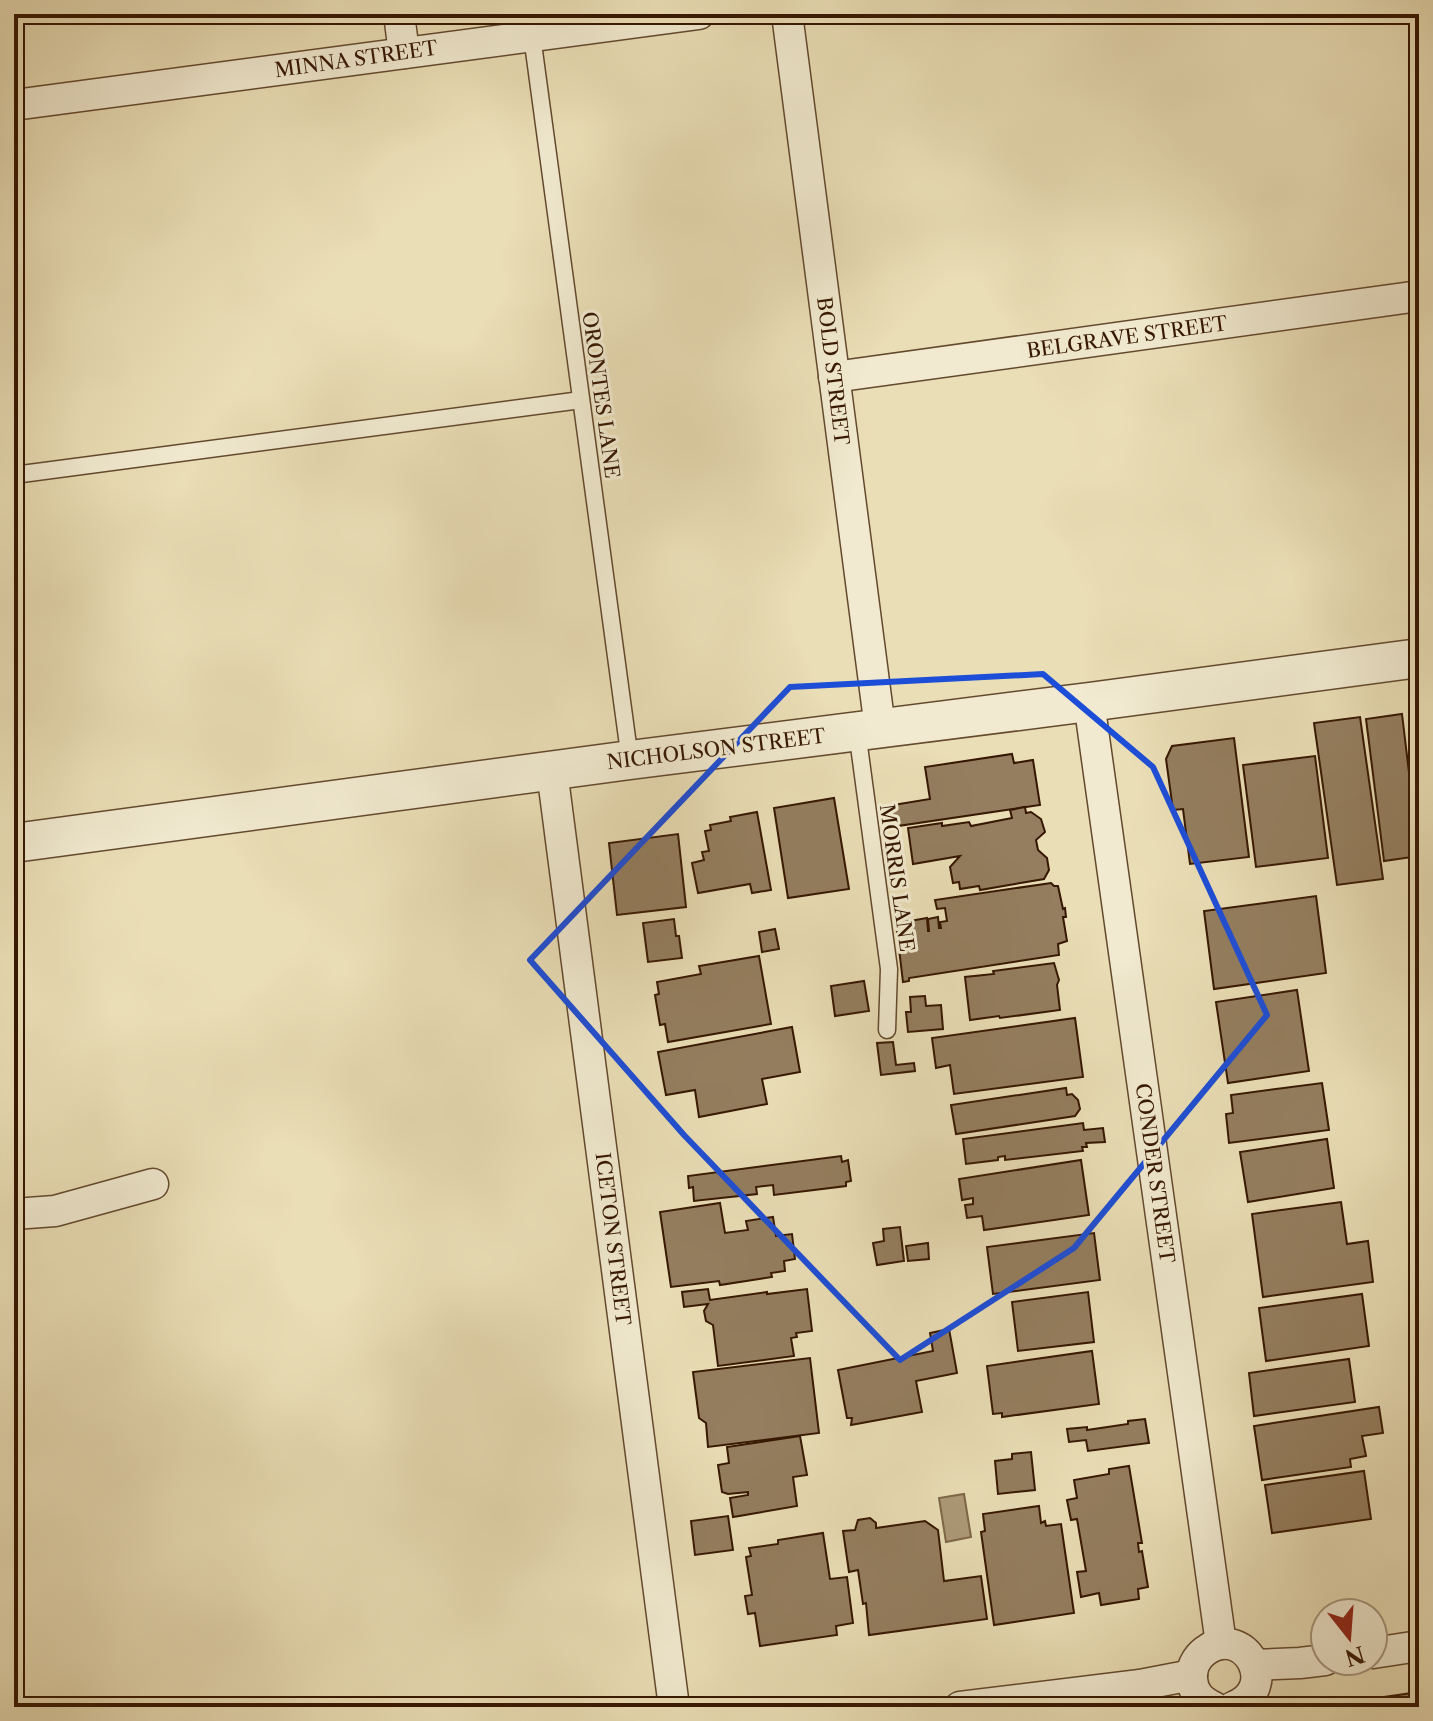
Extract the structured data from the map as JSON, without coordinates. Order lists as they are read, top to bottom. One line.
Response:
{"streets":{"street":["MINNA STREET","BELGRAVE STREET","BOLD STREET","NICHOLSON STREET","CONDER STREET","ICETON STREET"],"lane":["ORONTES LANE","MORRIS LANE"]},"crossings":[["MINNA STREET","ORONTES LANE"],["BELGRAVE STREET","BOLD STREET"],["BOLD STREET","NICHOLSON STREET"],["BOLD STREET","MORRIS LANE"],["ORONTES LANE","NICHOLSON STREET"],["NICHOLSON STREET","MORRIS LANE"],["NICHOLSON STREET","CONDER STREET"],["NICHOLSON STREET","ICETON STREET"]],"north":"bottom"}
